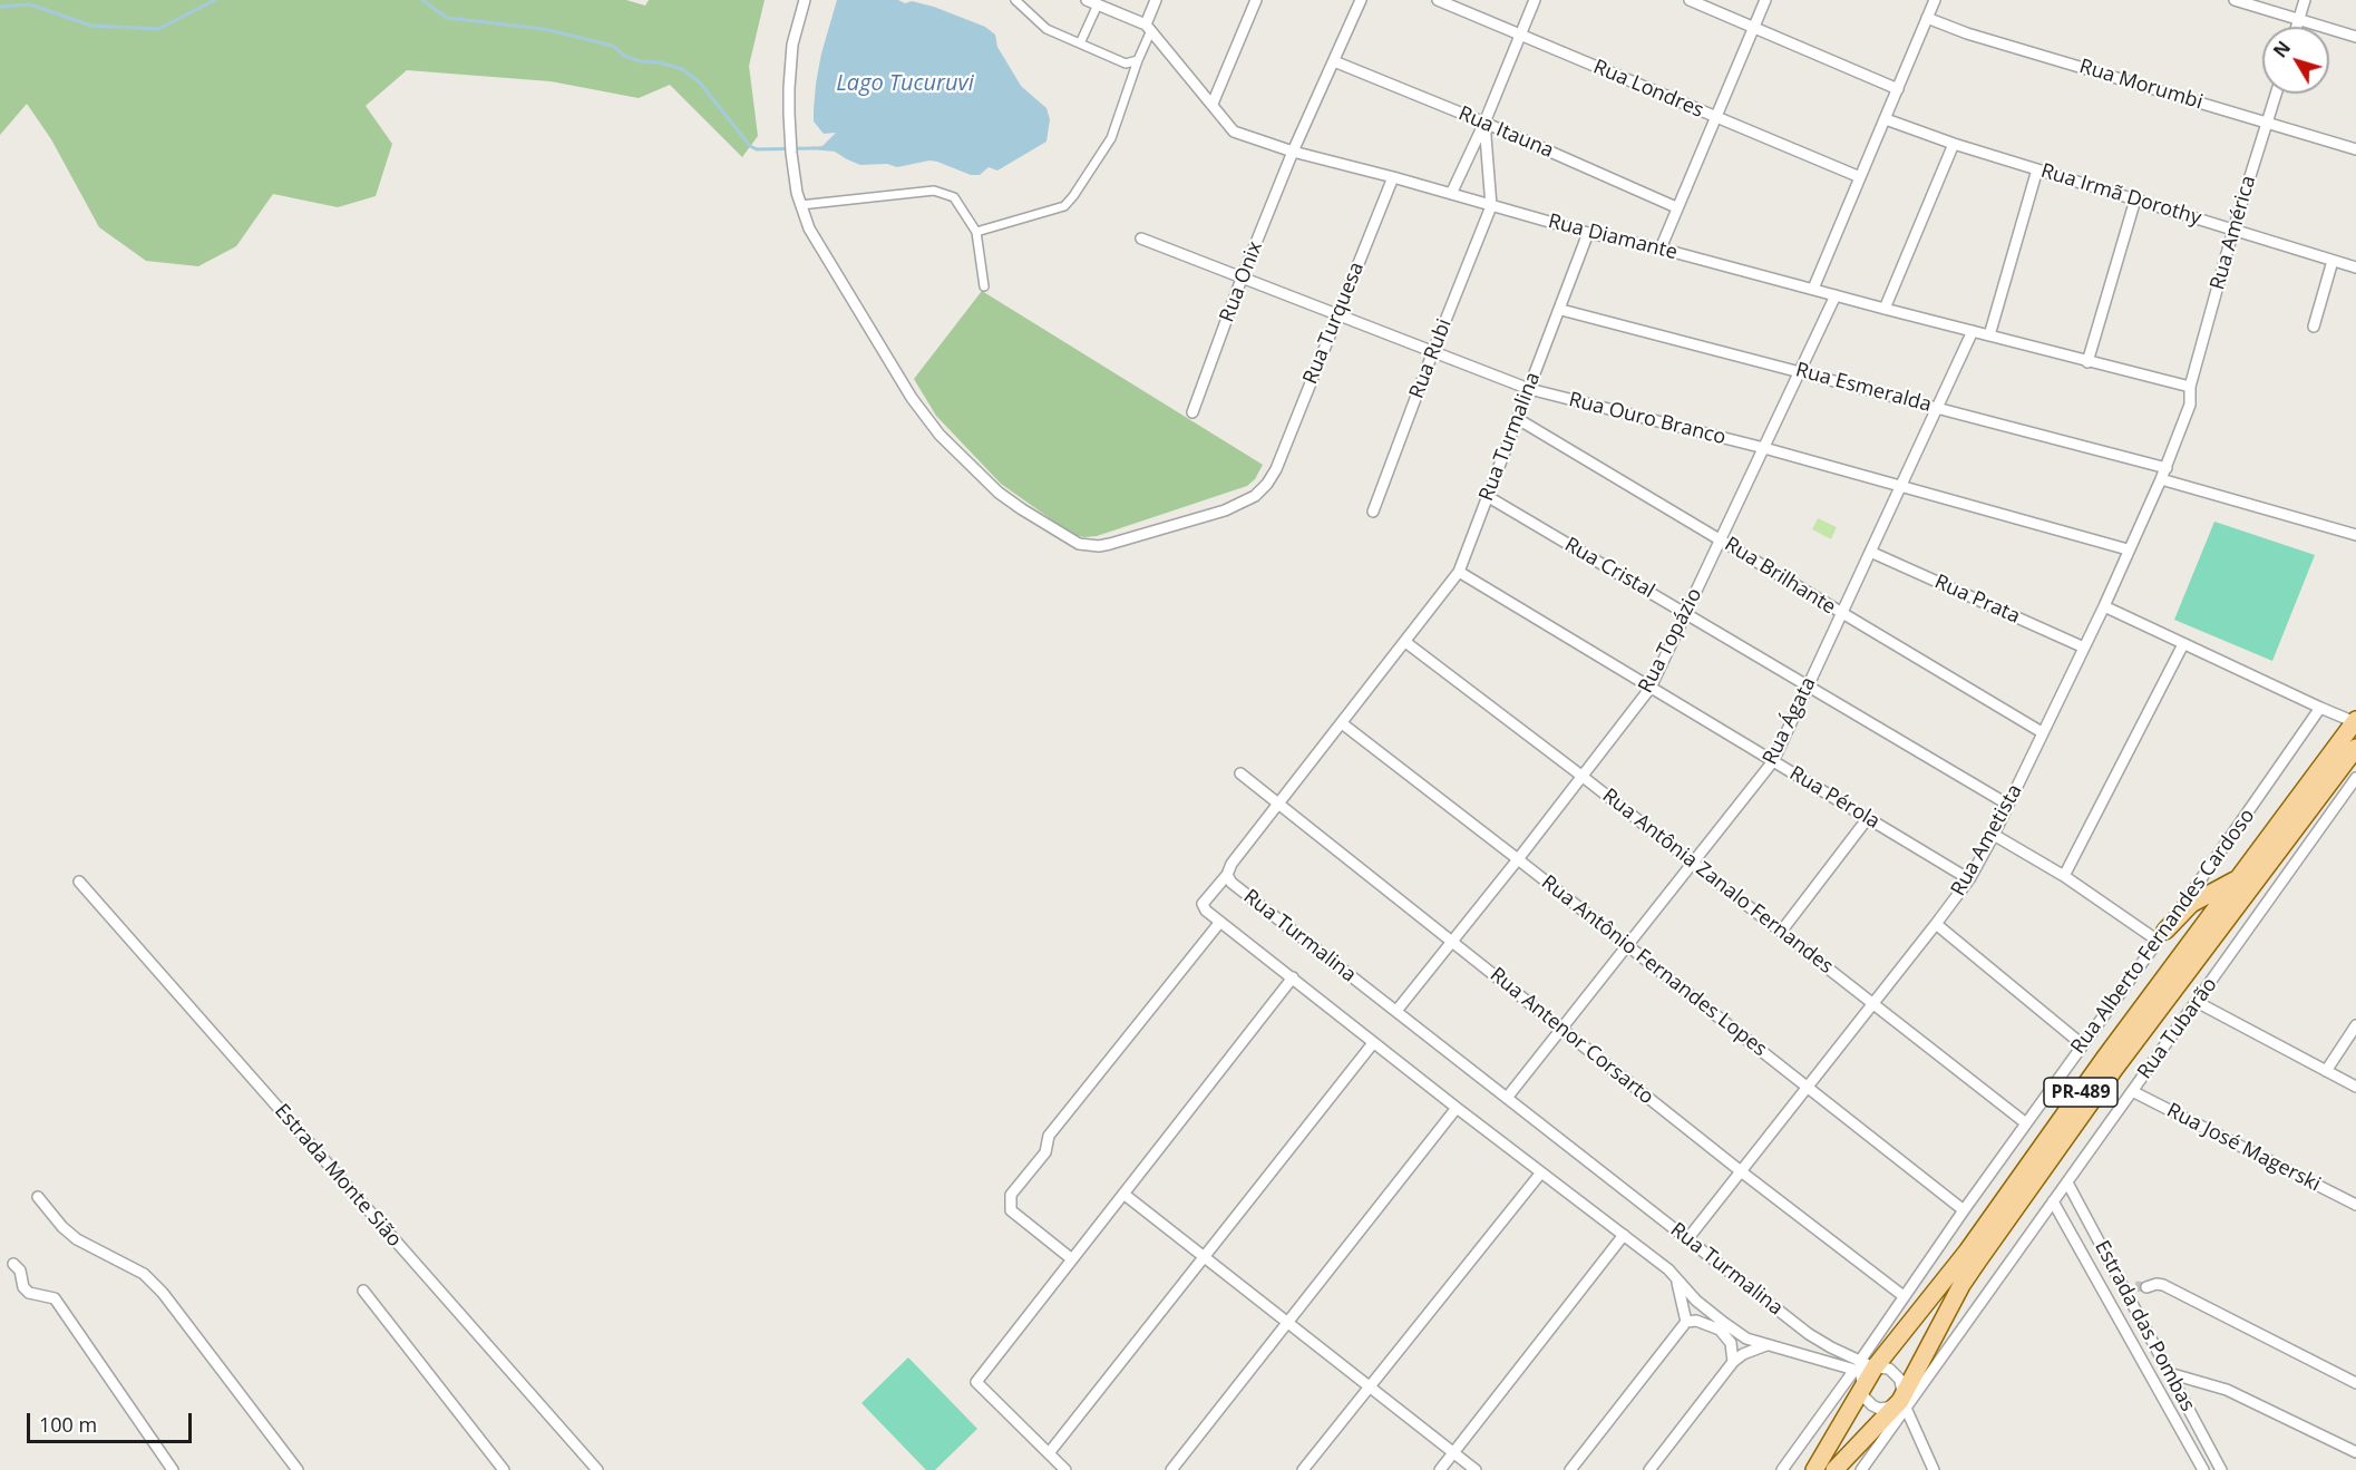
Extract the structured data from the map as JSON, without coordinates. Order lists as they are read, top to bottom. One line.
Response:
{"streets":{"main road":["PR-489"],"street":["Rua Morumbi","Rua Londres","Rua Itauna","Rua Irmã Dorothy","Rua América","Rua Diamante","Rua Onix","Rua Turquesa","Rua Rubi","Rua Esmeralda","Rua Ouro Branco","Rua Turmalina","Rua Cristal","Rua Brilhante","Rua Prata","Rua Topázio","Rua Ágata","Rua Pérola","Rua Ametista","Rua Antônia Zanalo Fernandes","Rua Alberto Fernandes Cardoso","Rua Antônio Fernandes Lopes","Rua Tubarão","Rua Antenor Corsarto","Rua José Magerski","Estrada Monte Sião","Estrada das Pombas"]},"crossings":[["Rua Morumbi","Rua América"],["Rua Itauna","Rua Onix"],["Rua Irmã Dorothy","Rua América"],["Rua América","Rua Diamante"],["Rua América","Rua Ametista"],["Rua Diamante","Rua Onix"],["Rua Diamante","Rua Turquesa"],["Rua Diamante","Rua Rubi"],["Rua Diamante","Rua Turmalina"],["Rua Diamante","Rua Topázio"],["Rua Diamante","Rua Ágata"],["Rua Diamante","Rua Ametista"],["Rua Onix","Rua Ouro Branco"],["Rua Turquesa","Rua Ouro Branco"],["Rua Rubi","Rua Ouro Branco"],["Rua Esmeralda","Rua Turmalina"],["Rua Esmeralda","Rua Topázio"],["Rua Esmeralda","Rua Ágata"],["Rua Esmeralda","Rua Ametista"],["Rua Ouro Branco","Rua Turmalina"],["Rua Ouro Branco","Rua Topázio"],["Rua Ouro Branco","Rua Ágata"],["Rua Ouro Branco","Rua Ametista"],["Rua Turmalina","Rua Cristal"],["Rua Turmalina","Rua Brilhante"],["Rua Turmalina","Rua Topázio"],["Rua Turmalina","Rua Ágata"],["Rua Turmalina","Rua Pérola"],["Rua Turmalina","Rua Ametista"],["Rua Turmalina","Rua Antônia Zanalo Fernandes"],["Rua Turmalina","Rua Alberto Fernandes Cardoso"],["Rua Turmalina","Rua Antônio Fernandes Lopes"],["Rua Turmalina","Rua Tubarão"],["Rua Turmalina","Rua Antenor Corsarto"],["Rua Turmalina","PR-489"],["Rua Cristal","Rua Topázio"],["Rua Cristal","Rua Ágata"],["Rua Cristal","Rua Ametista"],["Rua Brilhante","Rua Topázio"],["Rua Brilhante","Rua Ágata"],["Rua Brilhante","Rua Ametista"],["Rua Prata","Rua Ágata"],["Rua Prata","Rua Ametista"],["Rua Topázio","Rua Pérola"],["Rua Topázio","Rua Antônia Zanalo Fernandes"],["Rua Topázio","Rua Antônio Fernandes Lopes"],["Rua Topázio","Rua Antenor Corsarto"],["Rua Ágata","Rua Pérola"],["Rua Ágata","Rua Antônia Zanalo Fernandes"],["Rua Ágata","Rua Antônio Fernandes Lopes"],["Rua Ágata","Rua Antenor Corsarto"],["Rua Pérola","Rua Ametista"],["Rua Ametista","Rua Antônia Zanalo Fernandes"],["Rua Ametista","Rua Antônio Fernandes Lopes"],["Rua Ametista","Rua Antenor Corsarto"],["Rua Antônia Zanalo Fernandes","Rua Alberto Fernandes Cardoso"],["Rua Alberto Fernandes Cardoso","Rua Antônio Fernandes Lopes"],["Rua Alberto Fernandes Cardoso","Rua Tubarão"],["Rua Alberto Fernandes Cardoso","Rua Antenor Corsarto"],["Rua Alberto Fernandes Cardoso","PR-489"],["Rua Tubarão","PR-489"],["Rua Tubarão","Rua José Magerski"],["Rua Tubarão","Estrada das Pombas"]],"water":["Lago Tucuruvi"],"scale_bar":"100 m","north":"top left"}
